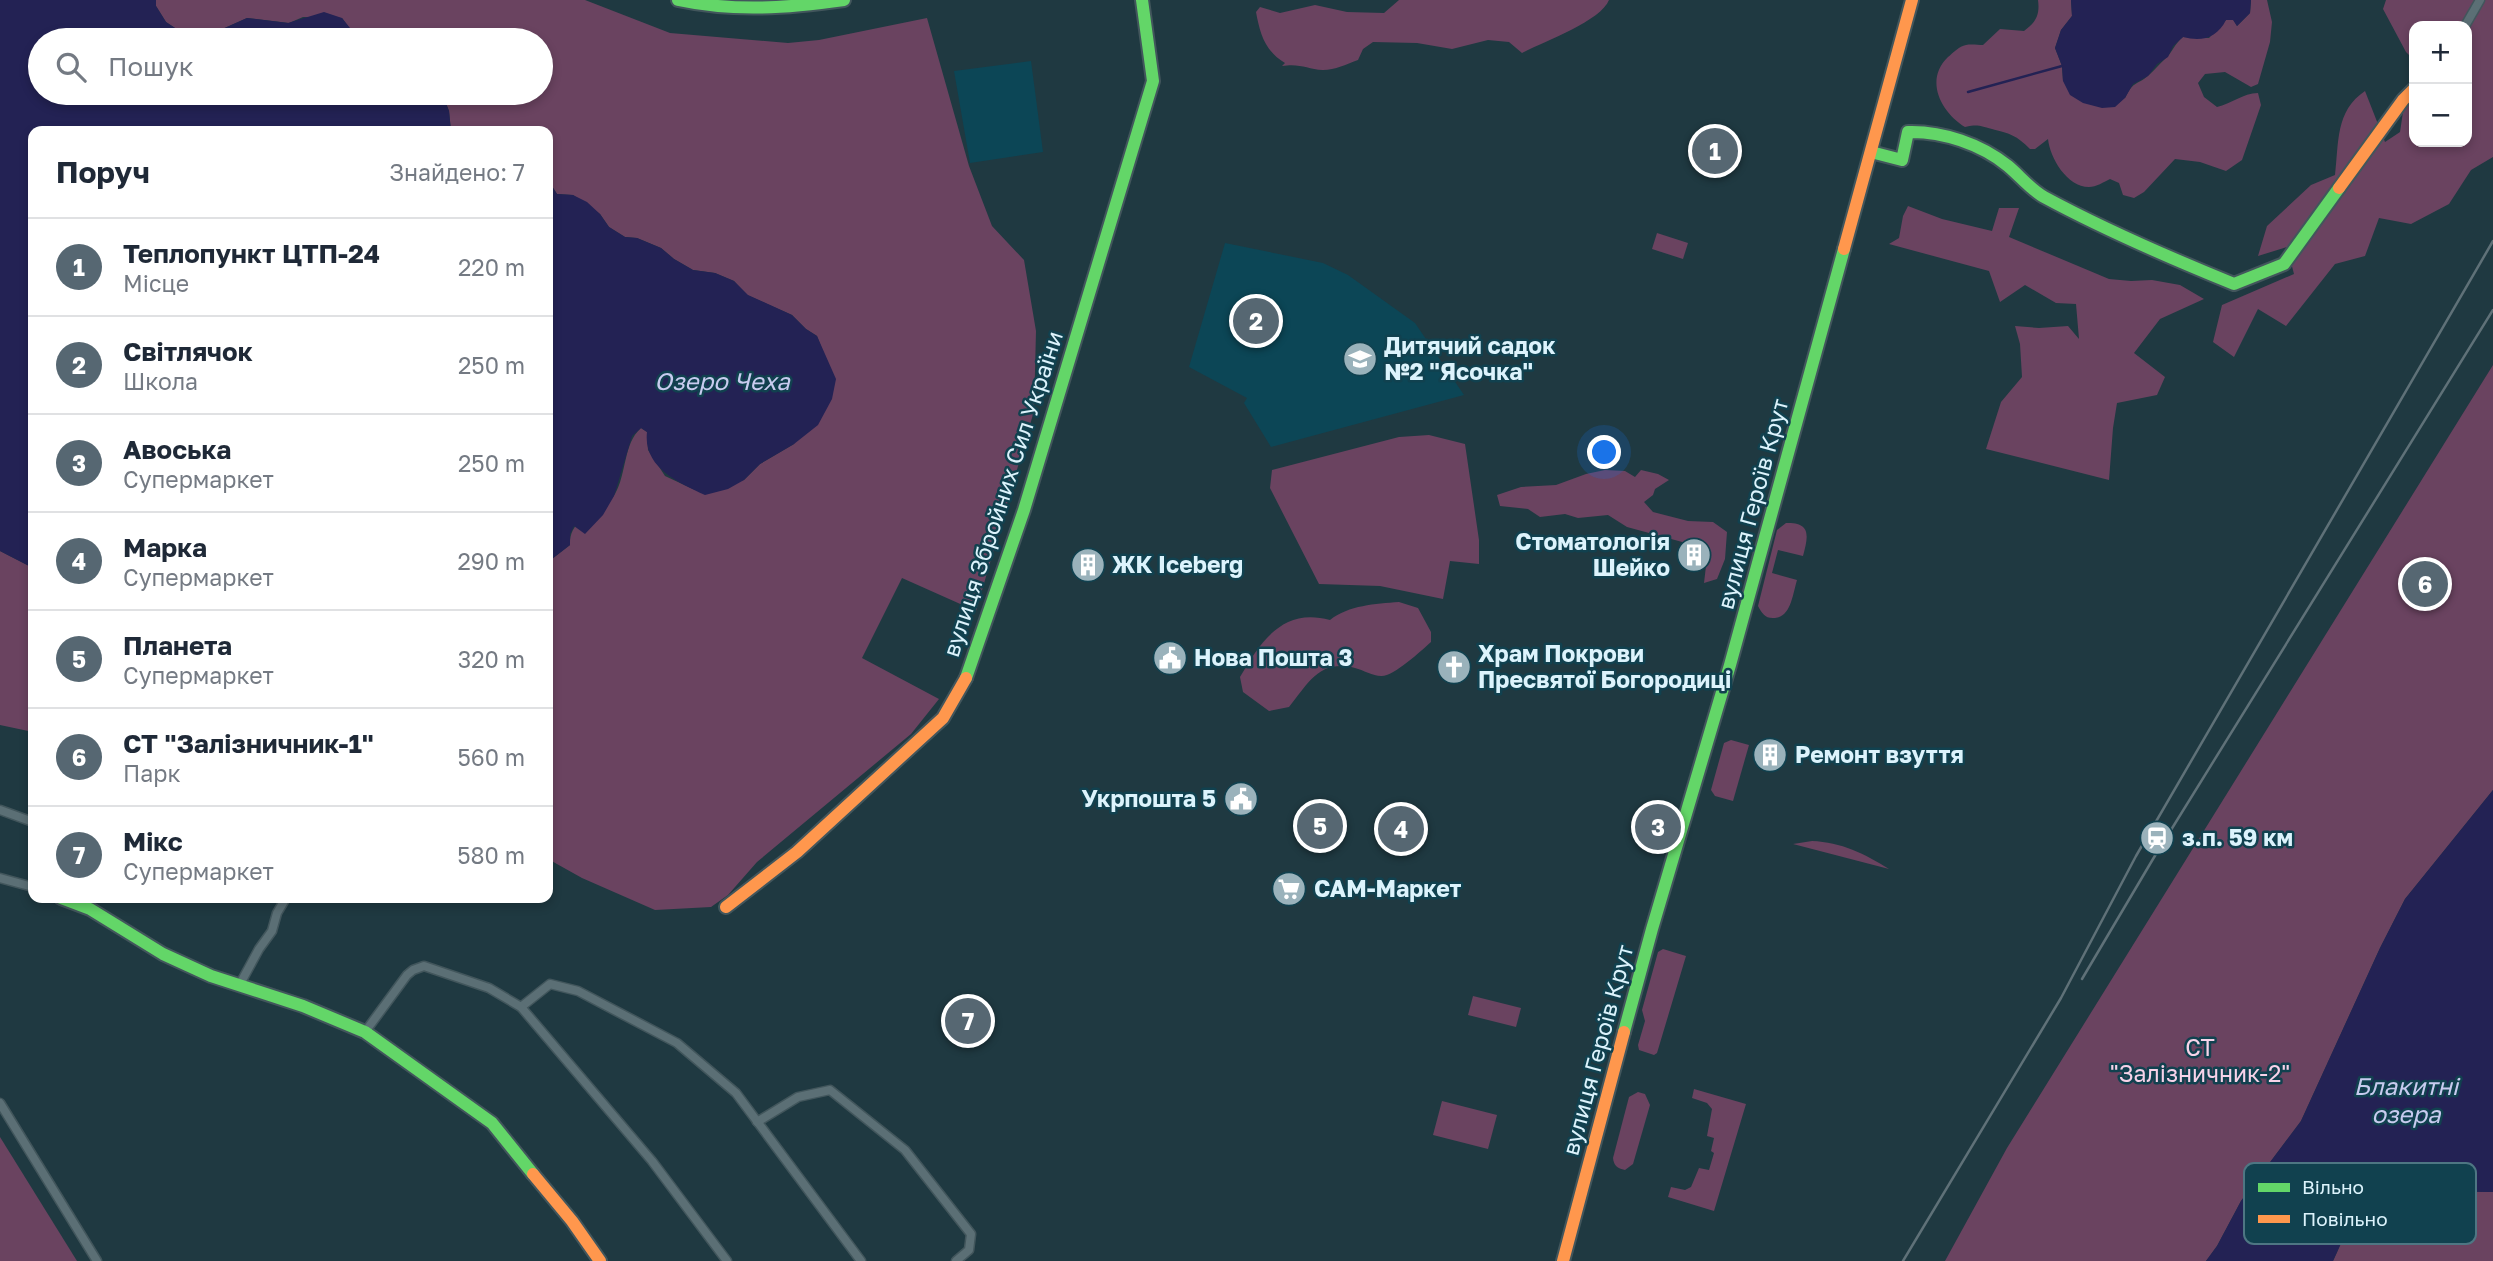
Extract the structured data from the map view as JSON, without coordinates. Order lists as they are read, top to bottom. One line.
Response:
{"streets":{"street":["вулиця Збройних Сил України","вулиця Героїв Крут"]},"water":["Озеро Чеха","Блакитні озера"],"parks":["СТ \"Залізничник-2\""],"places":{"school or university":["Дитячий садок №2 \"Ясочка\""],"building":["Стоматологія Шейко","ЖК Iceberg","Ремонт взуття"],"public building":["Нова Пошта 3","Укрпошта 5"],"church":["Храм Покрови Пресвятої Богородиці"],"station":["з.п. 59 км"],"supermarket":["САМ-Маркет"]},"legend":["Вільно","Повільно"],"page":{"map_buttons":["+","−"],"search":"Пошук","pins":["1","2","6","5","3","4","7"],"heading":["Поруч","Знайдено: 7"],"list":[{"mark":"1","name":"Теплопункт ЦТП-24","note":"Місце","value":"220 m"},{"mark":"2","name":"Світлячок","note":"Школа","value":"250 m"},{"mark":"3","name":"Авоська","note":"Супермаркет","value":"250 m"},{"mark":"4","name":"Марка","note":"Супермаркет","value":"290 m"},{"mark":"5","name":"Планета","note":"Супермаркет","value":"320 m"},{"mark":"6","name":"СТ \"Залізничник-1\"","note":"Парк","value":"560 m"},{"mark":"7","name":"Мікс","note":"Супермаркет","value":"580 m"}]}}
